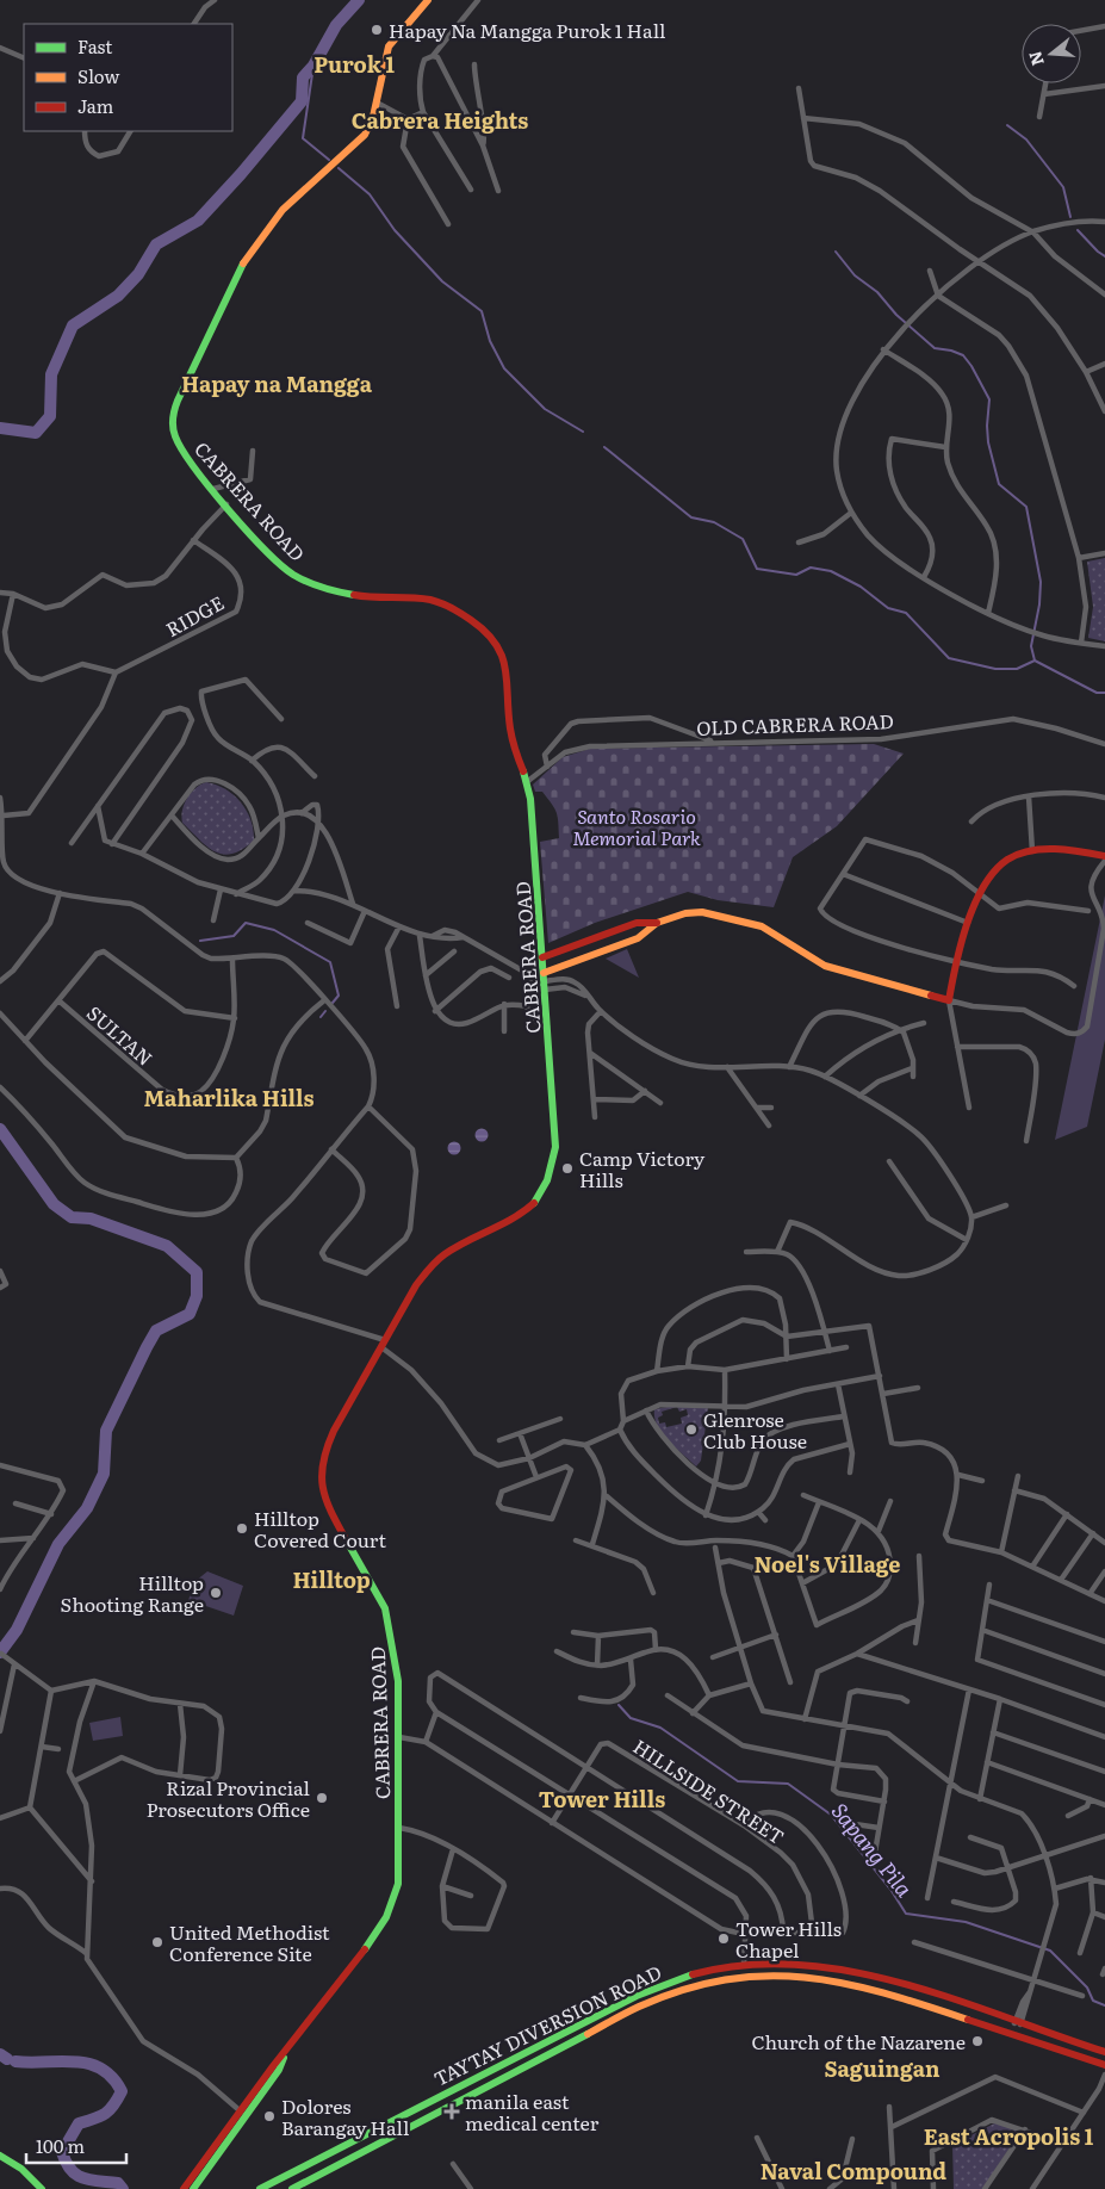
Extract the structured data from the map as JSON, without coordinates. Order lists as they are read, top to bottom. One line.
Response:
{"streets":{"main road":["CABRERA ROAD","TAYTAY DIVERSION ROAD"],"street":["RIDGE","OLD CABRERA ROAD","SULTAN","HILLSIDE STREET"]},"crossings":[["CABRERA ROAD","OLD CABRERA ROAD"]],"districts":["Purok 1","Cabrera Heights","Hapay na Mangga","Maharlika Hills","Noel's Village","Hilltop","Tower Hills","Saguingan","East Acropolis 1","Naval Compound"],"water":["Sapang Pila"],"parks":["Santo Rosario Memorial Park"],"places":{"other":["Hapay Na Mangga Purok 1 Hall","Camp Victory Hills","Glenrose Club House","Hilltop Covered Court","Hilltop Shooting Range","Rizal Provincial Prosecutors Office","Tower Hills Chapel","United Methodist Conference Site","Church of the Nazarene","Dolores Barangay Hall"],"health":["manila east medical center"]},"legend":["Fast","Slow","Jam"],"scale_bar":"100 m","north":"left"}
